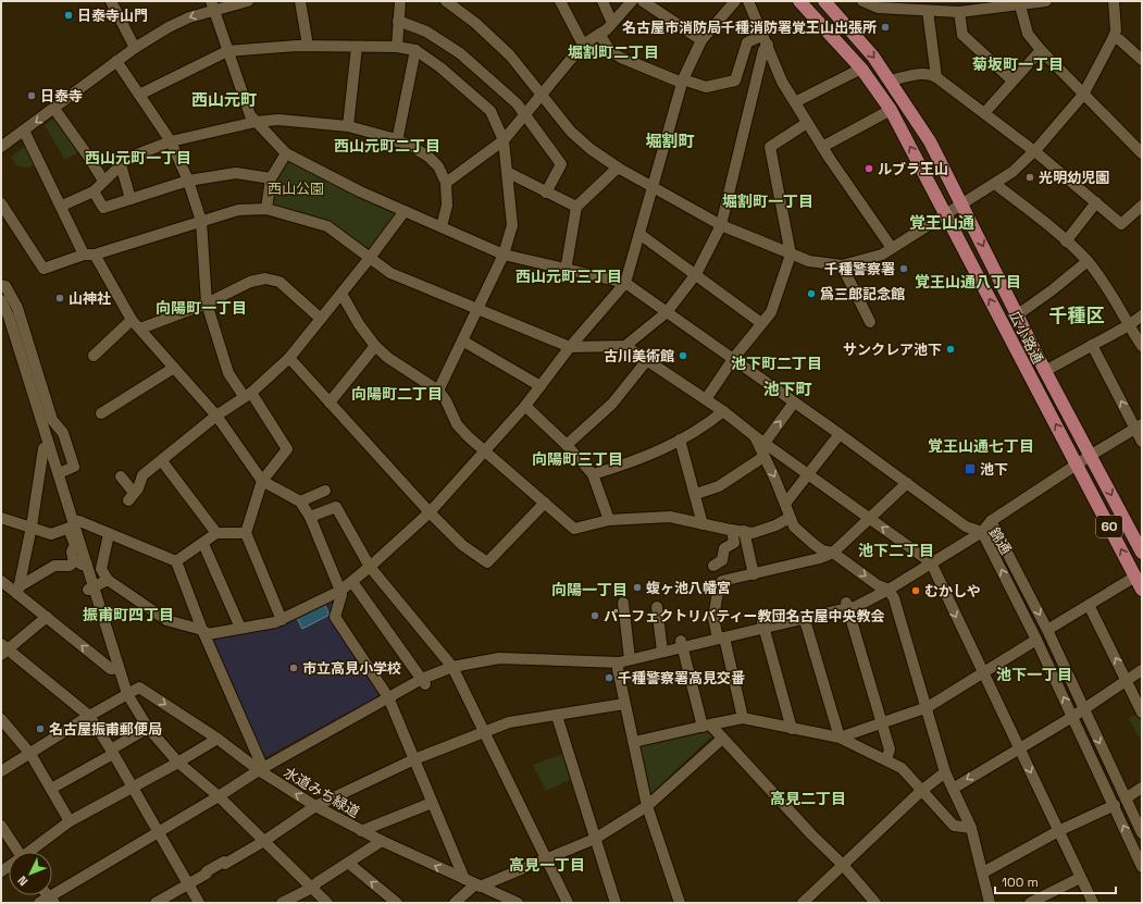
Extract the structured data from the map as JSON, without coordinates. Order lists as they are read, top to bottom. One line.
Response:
{"streets":{"main road":["広小路通","60"],"street":["錦通","水道みち緑道"]},"districts":["堀割町二丁目","菊坂町一丁目","西山元町","堀割町","西山元町二丁目","西山元町一丁目","堀割町一丁目","覚王山通","西山元町三丁目","覚王山通八丁目","向陽町一丁目","千種区","池下町二丁目","池下町","向陽町二丁目","覚王山通七丁目","向陽町三丁目","池下二丁目","向陽一丁目","振甫町四丁目","池下一丁目","高見二丁目","高見一丁目"],"parks":["西山公園"],"places":{"other":["日泰寺山門","名古屋市消防局千種消防署覚王山出張所","日泰寺","ルブラ王山","光明幼児園","千種警察署","爲三郎記念館","山神社","サンクレア池下","古川美術館","蝮ヶ池八幡宮","むかしや","パーフェクトリバティー教団名古屋中央教会","市立高見小学校","千種警察署高見交番","名古屋振甫郵便局"],"transit":["池下"]},"scale_bar":"100 m","north":"bottom left"}
